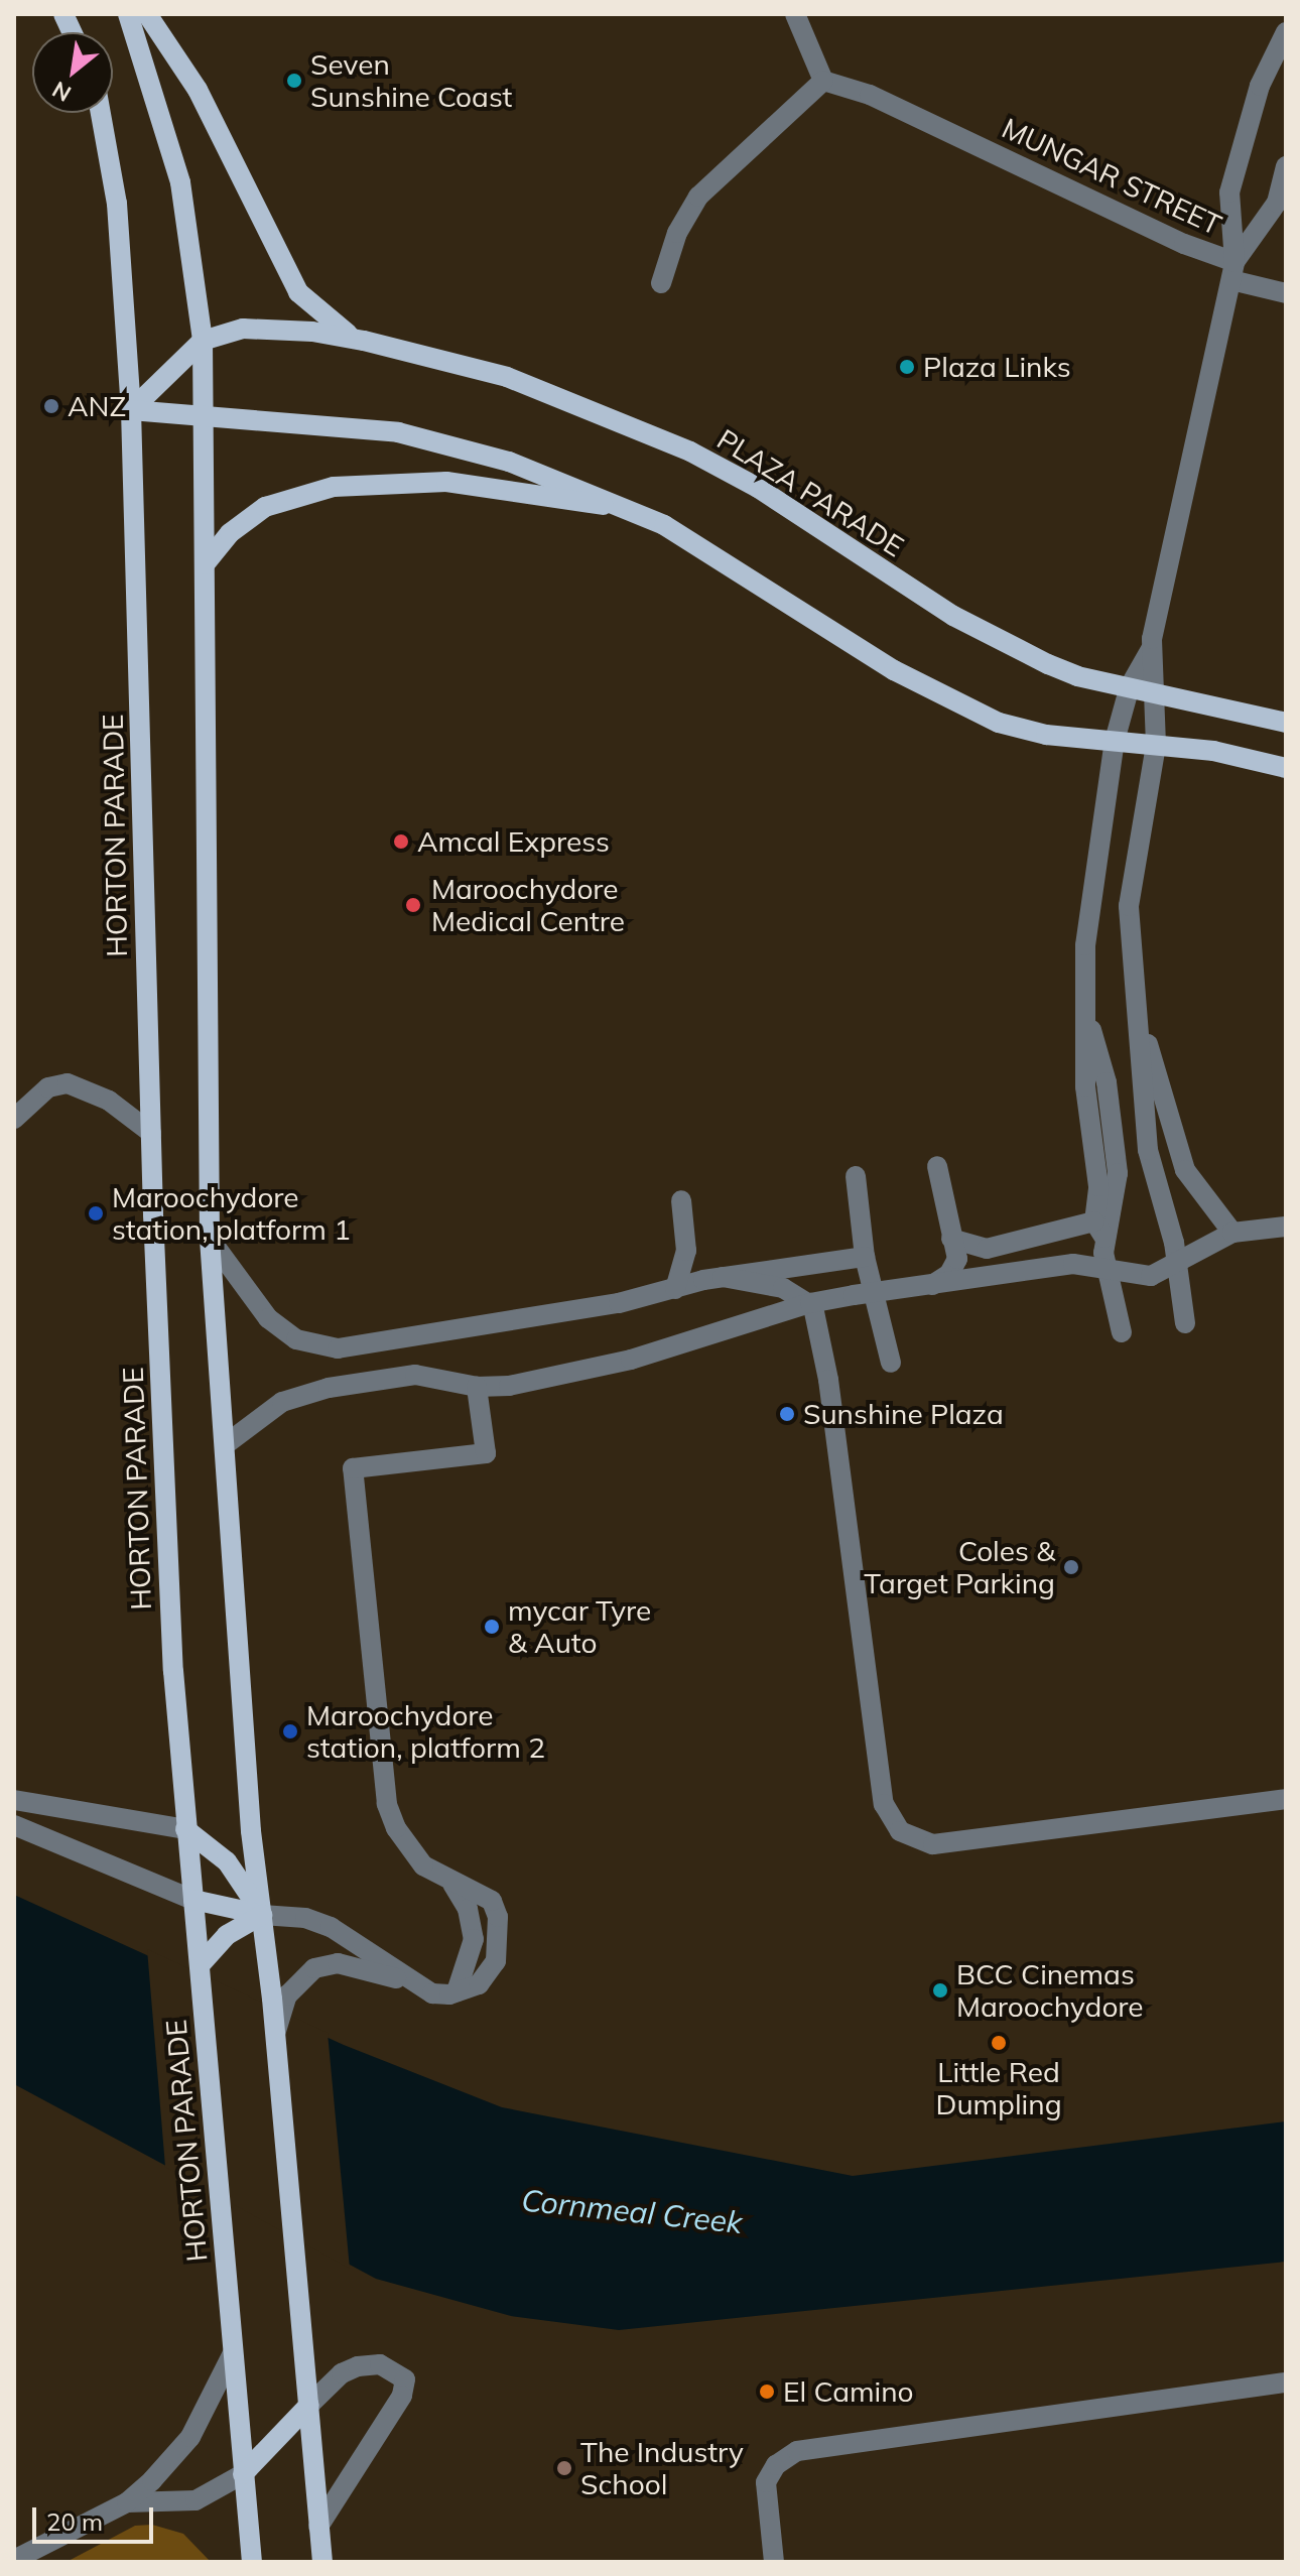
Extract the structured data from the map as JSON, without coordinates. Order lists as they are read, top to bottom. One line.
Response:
{"streets":{"main road":["PLAZA PARADE","HORTON PARADE"],"street":["MUNGAR STREET"]},"water":["Cornmeal Creek"],"places":["Seven Sunshine Coast","Plaza Links","ANZ","Amcal Express","Maroochydore Medical Centre","Maroochydore station, platform 1","Sunshine Plaza","Coles & Target Parking","mycar Tyre & Auto","Maroochydore station, platform 2","BCC Cinemas Maroochydore","Little Red Dumpling","El Camino","The Industry School"],"scale_bar":"20 m","north":"bottom left"}
